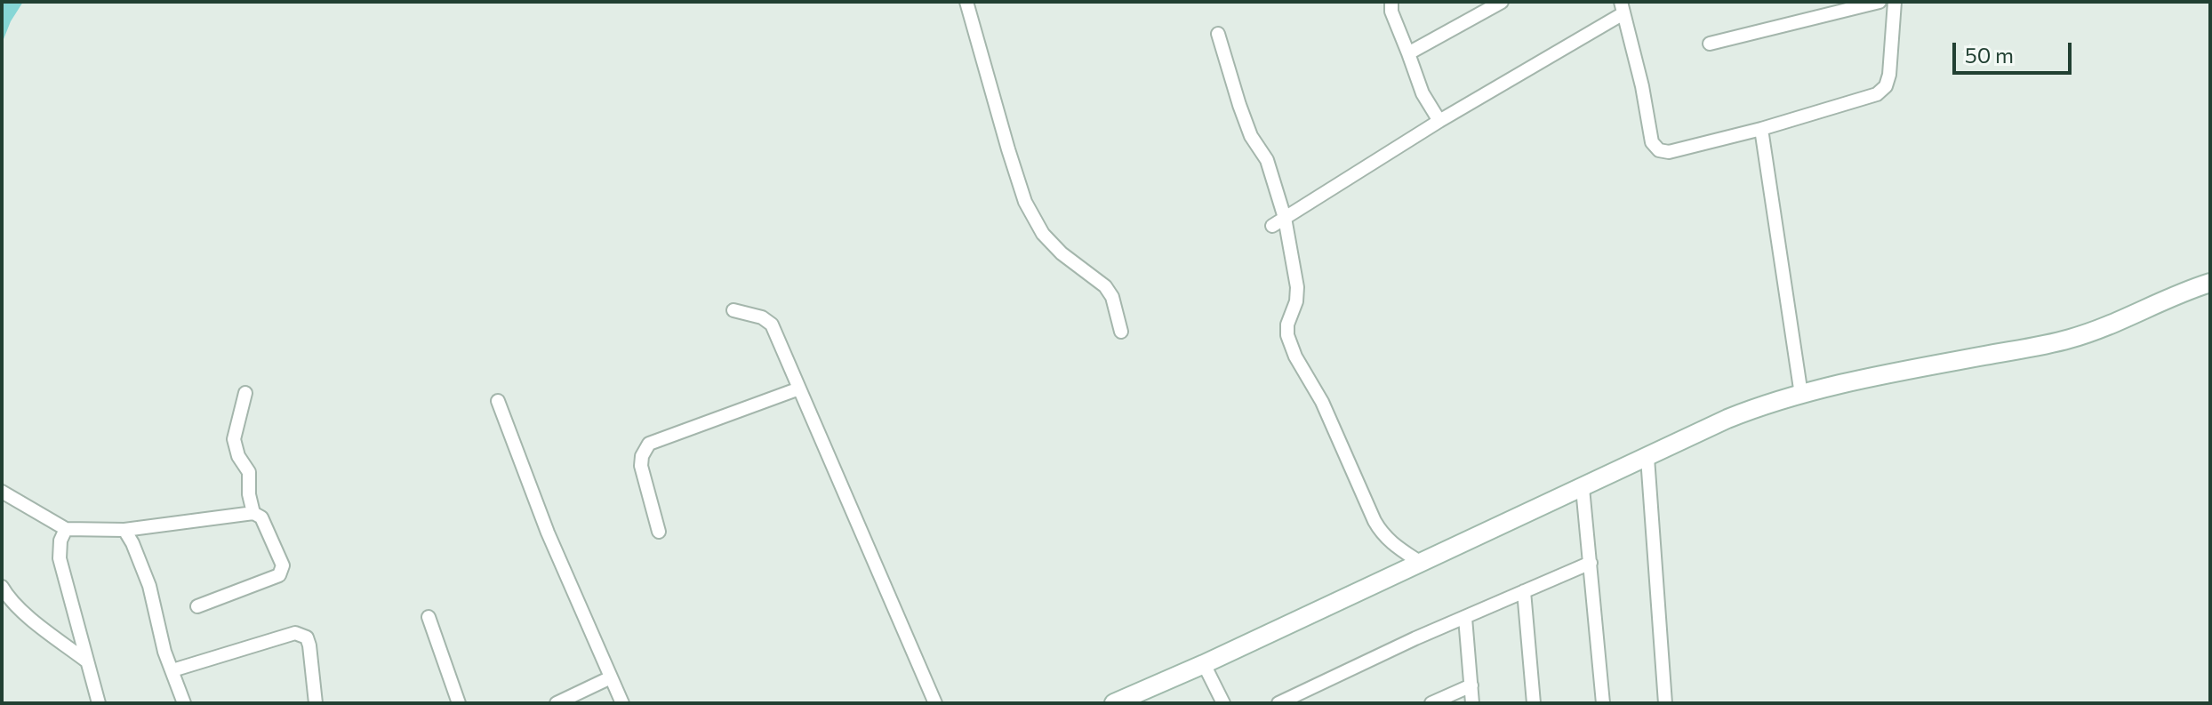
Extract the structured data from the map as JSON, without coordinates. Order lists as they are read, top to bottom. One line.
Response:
{"scale_bar":"50 m"}
